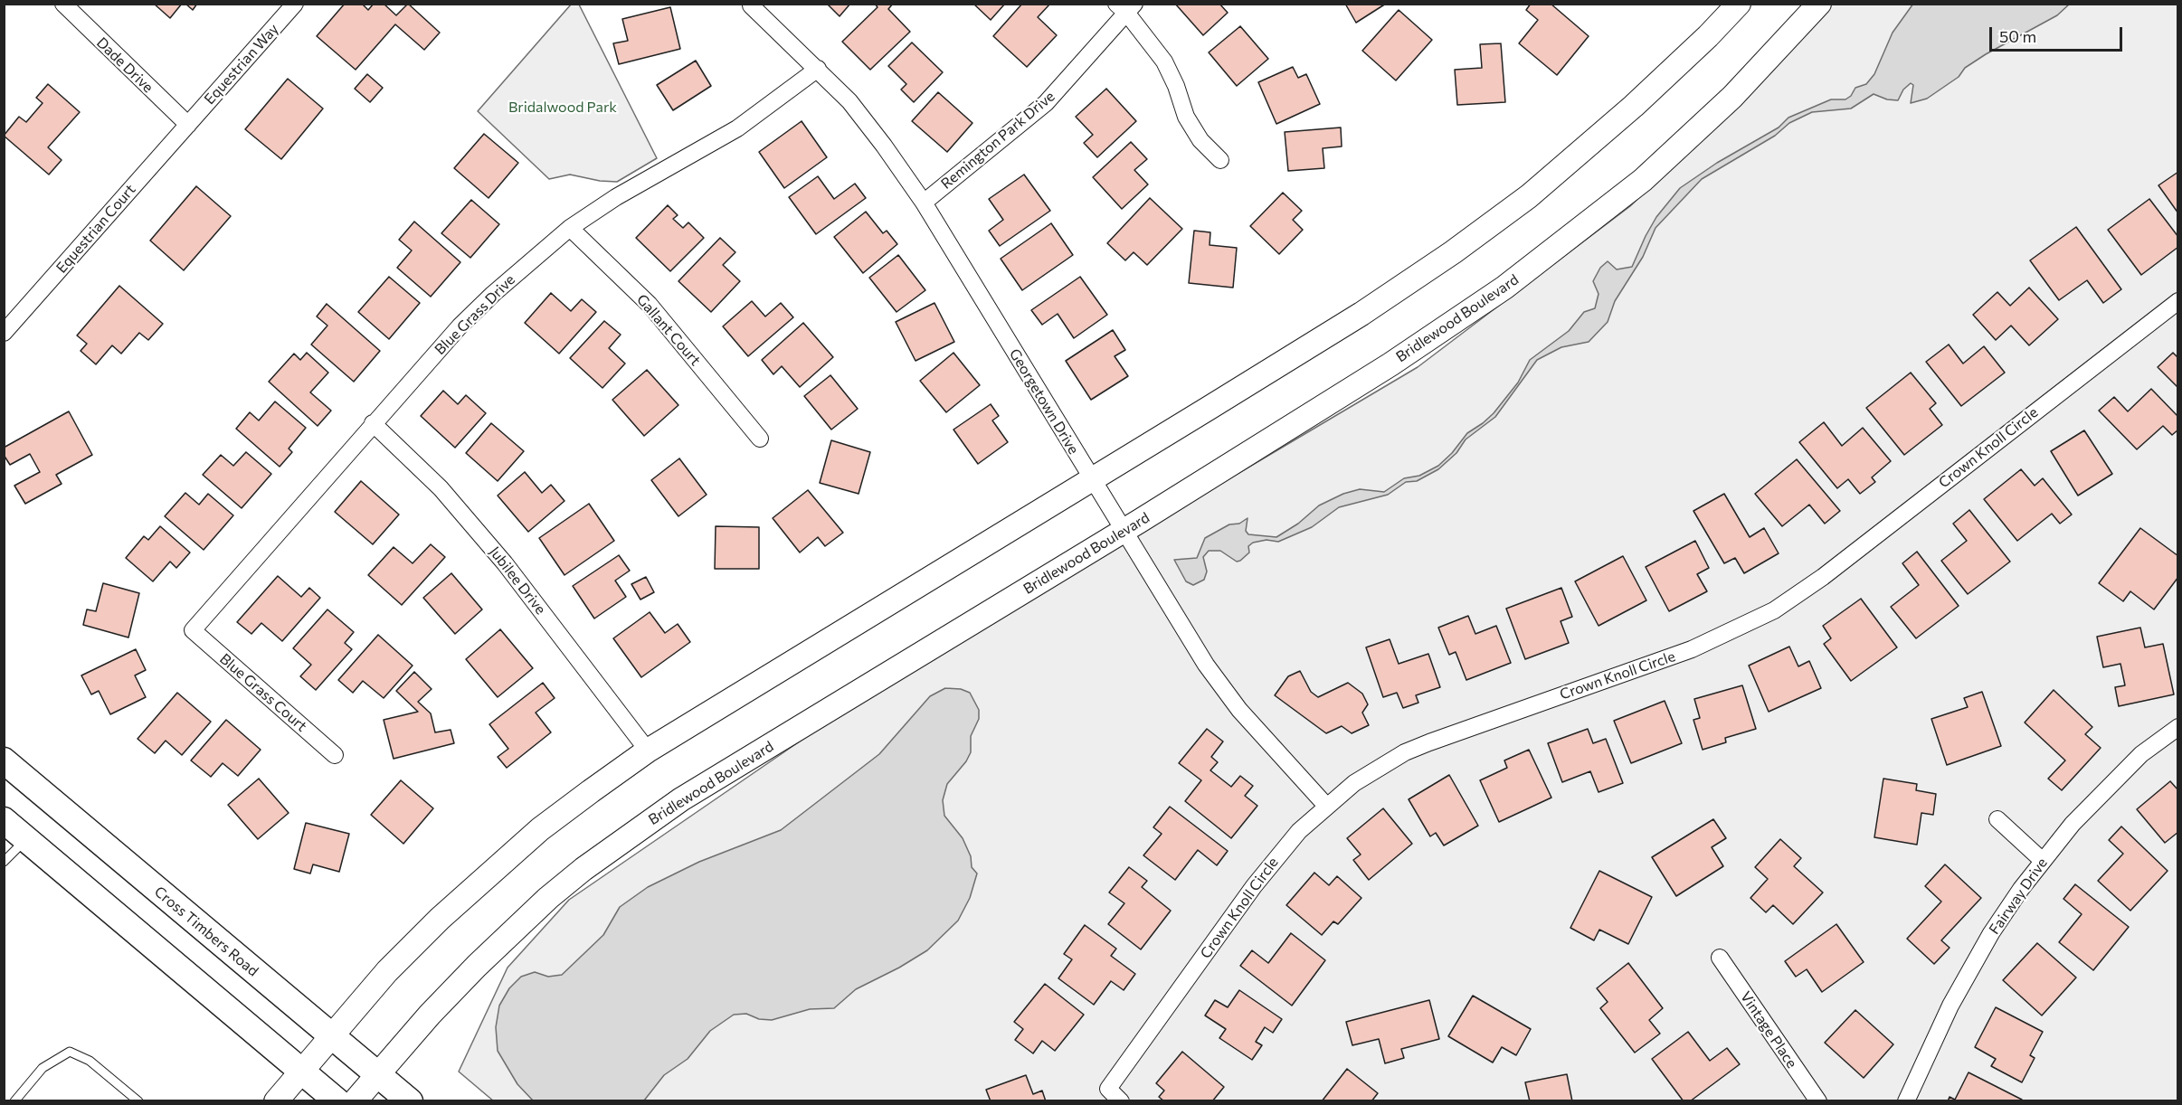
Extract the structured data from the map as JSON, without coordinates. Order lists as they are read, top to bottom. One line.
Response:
{"streets":{"main road":["Bridlewood Boulevard","Cross Timbers Road"],"street":["Equestrian Way","Dade Drive","Remington Park Drive","Equestrian Court","Blue Grass Drive","Gallant Court","Georgetown Drive","Crown Knoll Circle","Jubilee Drive","Blue Grass Court","Fairway Drive","Vintage Place"]},"crossings":[["Equestrian Way","Dade Drive"],["Equestrian Way","Equestrian Court"],["Dade Drive","Equestrian Court"],["Remington Park Drive","Georgetown Drive"],["Blue Grass Drive","Gallant Court"],["Blue Grass Drive","Georgetown Drive"],["Blue Grass Drive","Jubilee Drive"],["Blue Grass Drive","Blue Grass Court"],["Bridlewood Boulevard","Georgetown Drive"],["Bridlewood Boulevard","Cross Timbers Road"],["Georgetown Drive","Crown Knoll Circle"]],"parks":["Bridalwood Park"],"scale_bar":"50 m"}
